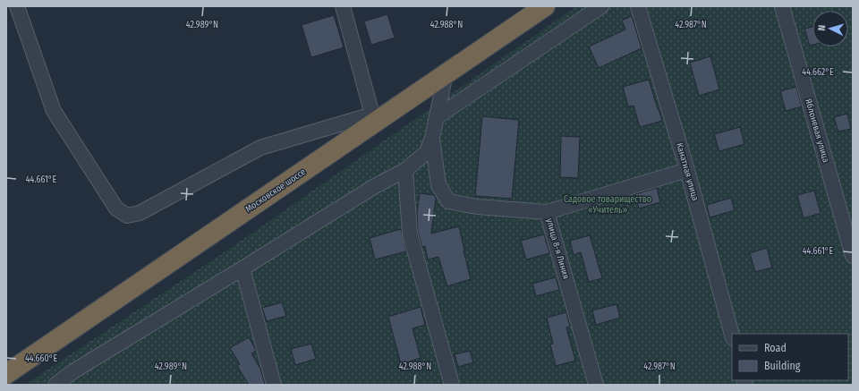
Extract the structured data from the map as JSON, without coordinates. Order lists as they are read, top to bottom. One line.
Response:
{"streets":{"highway":["Московское шоссе"],"street":["Яблоневая улица","Канатная улица","улица 8-я Линия"]},"crossings":[["Канатная улица","улица 8-я Линия"]],"parks":["Садовое товарищество «Учитель»"],"legend":["Road","Building"],"north":"left","coordinates":["42.989°N","42.988°N","42.987°N","44.662°E","44.661°E","44.660°E"]}
